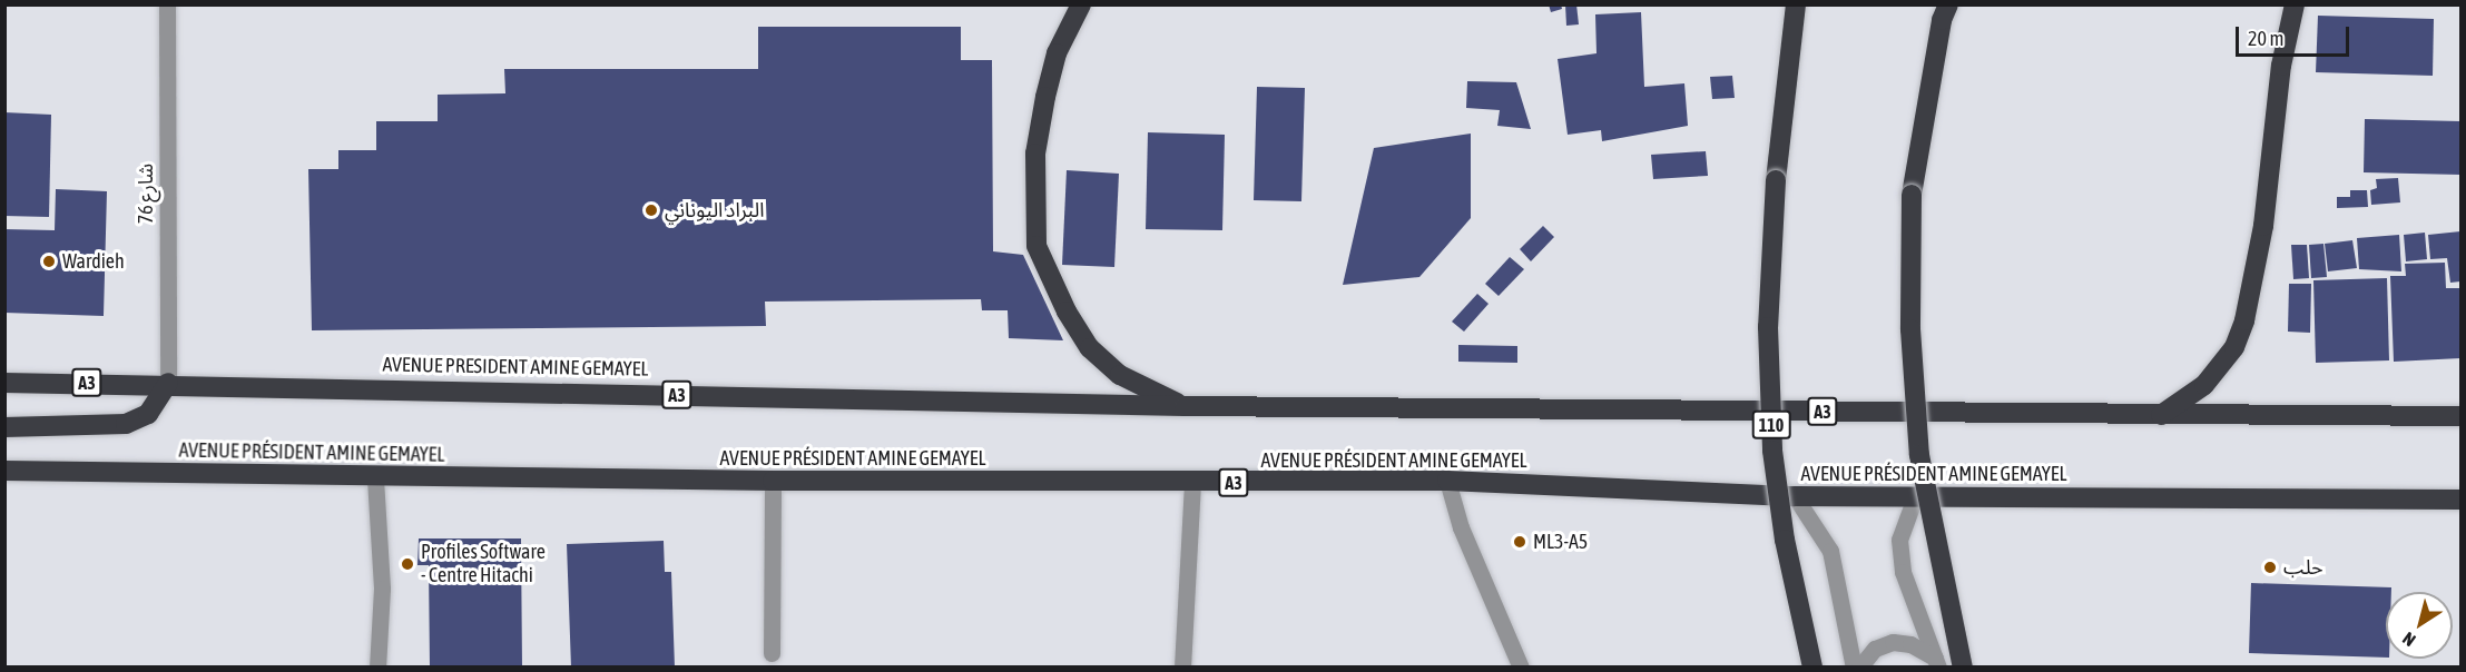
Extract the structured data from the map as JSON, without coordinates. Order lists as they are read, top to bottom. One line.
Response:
{"streets":{"highway":["AVENUE PRESIDENT AMINE GEMAYEL","A3","110","AVENUE PRÉSIDENT AMINE GEMAYEL"],"street":["شارع 76"]},"crossings":[["شارع 76","AVENUE PRESIDENT AMINE GEMAYEL"],["AVENUE PRESIDENT AMINE GEMAYEL","A3"]],"places":["البراد اليوناني","Wardieh","ML3-A5","Profiles Software - Centre Hitachi","حلب"],"scale_bar":"20 m","north":"bottom left"}
